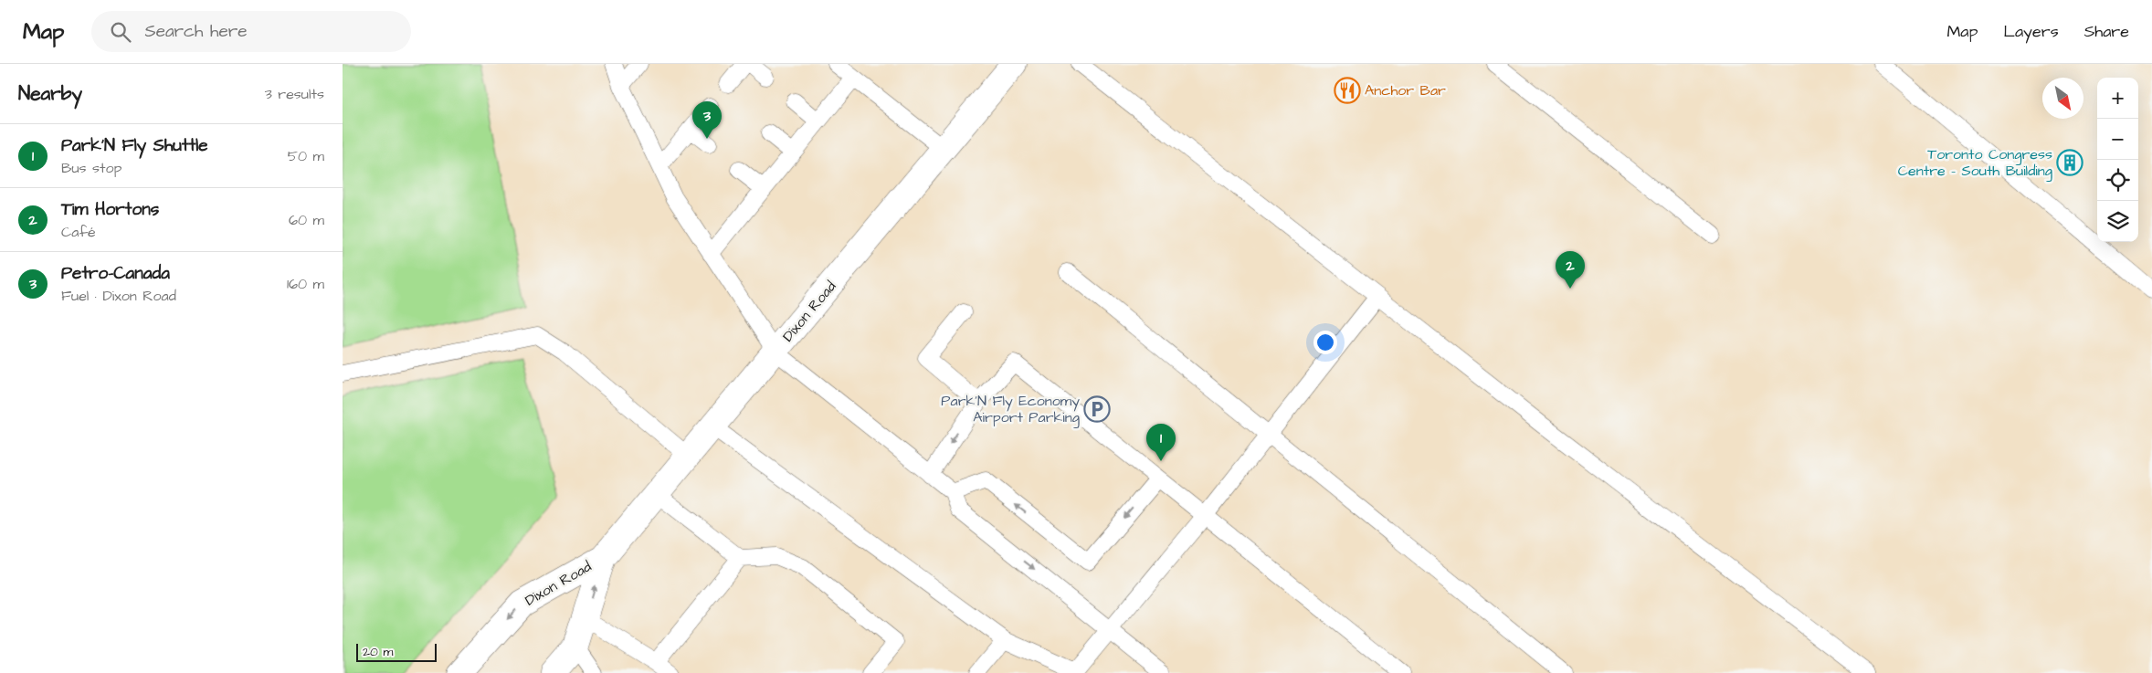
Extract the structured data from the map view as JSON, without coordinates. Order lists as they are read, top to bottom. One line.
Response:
{"streets":{"main road":["Dixon Road"]},"places":{"restaurant":["Anchor Bar"],"building":["Toronto Congress Centre - South Building"],"parking":["Park'N Fly Economy Airport Parking"]},"scale_bar":"20 m","north":"bottom right","page":{"header":"Map","search":"Search here","nav":["Map","Layers","Share"],"heading":["Nearby","3 results"],"map_buttons":["+","−"],"pins":["3","2","1"],"list":[{"mark":"1","name":"Park'N Fly Shuttle","note":"Bus stop","value":"50 m"},{"mark":"2","name":"Tim Hortons","note":"Café","value":"60 m"},{"mark":"3","name":"Petro-Canada","note":"Fuel · Dixon Road","value":"160 m"}],"scale":"20 m"}}
